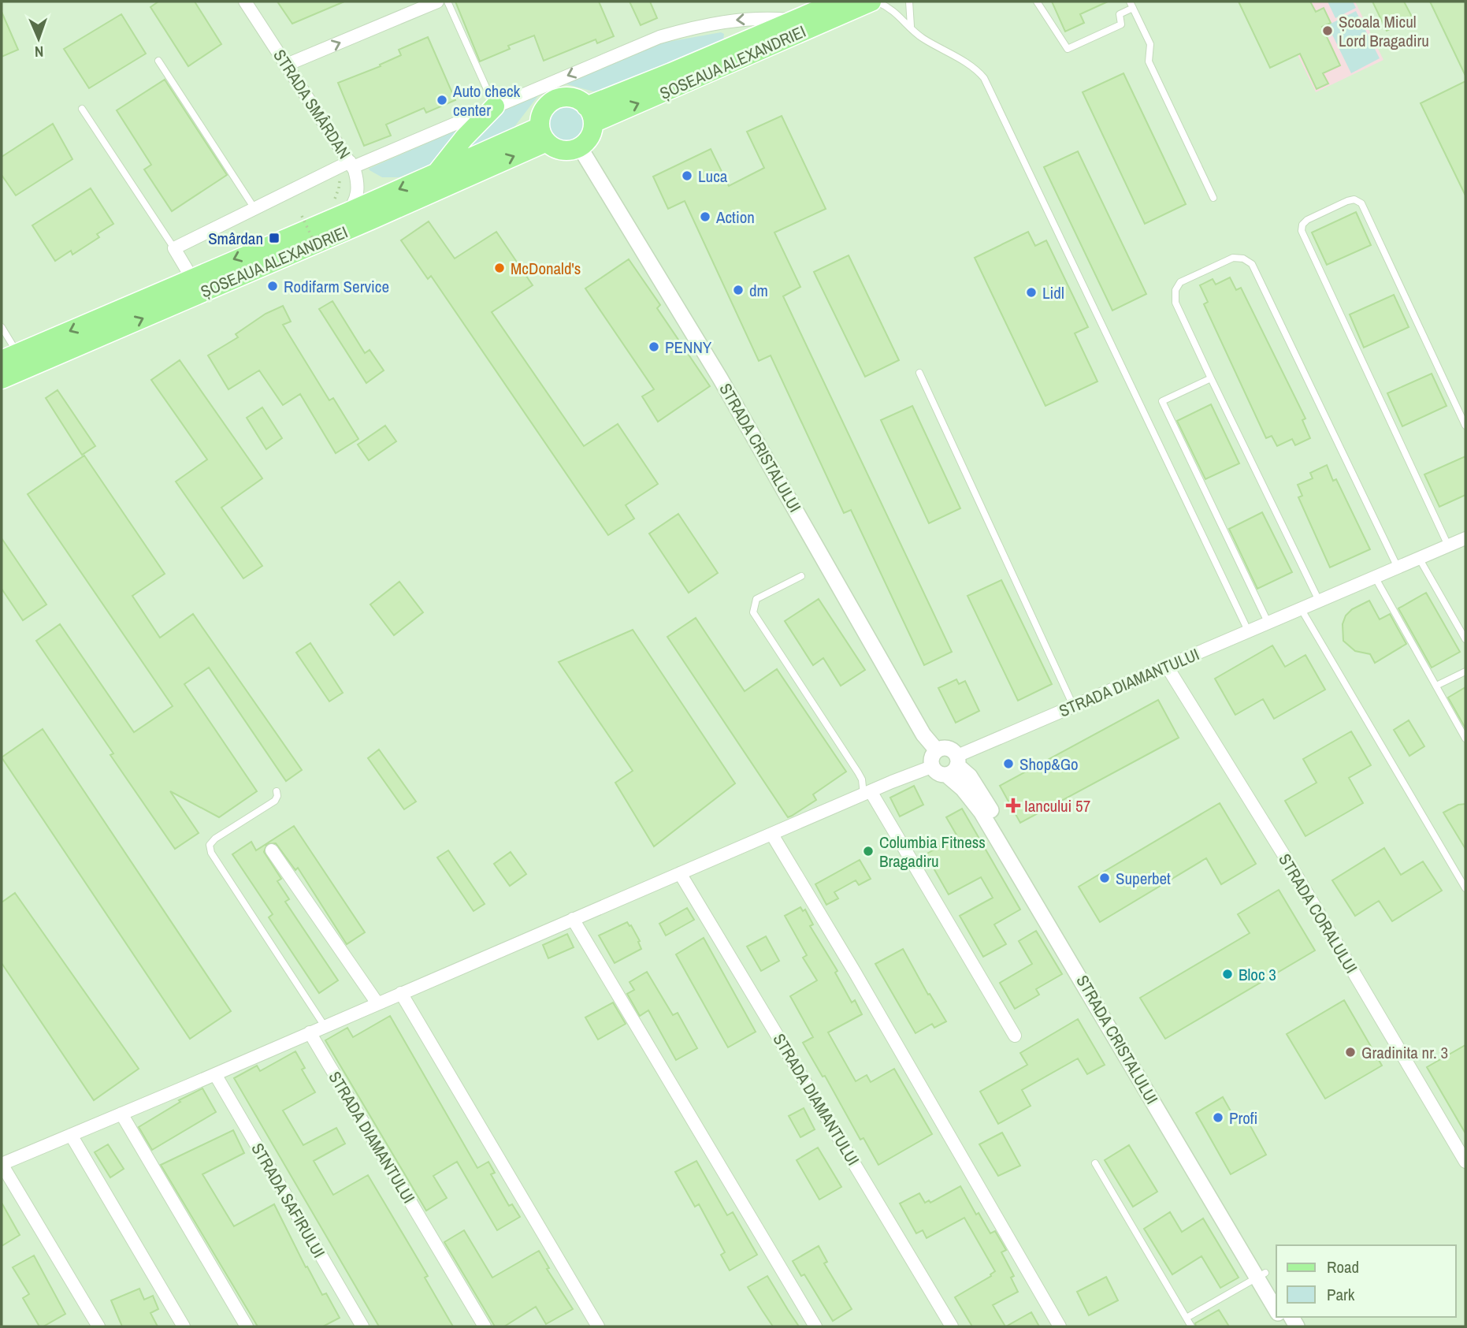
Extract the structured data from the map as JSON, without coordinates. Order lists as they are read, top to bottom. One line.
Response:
{"streets":{"main road":["ȘOSEAUA ALEXANDRIEI"],"street":["STRADA SMÂRDAN","STRADA CRISTALULUI","STRADA DIAMANTULUI","STRADA CORALULUI","STRADA SAFIRULUI"]},"crossings":[["ȘOSEAUA ALEXANDRIEI","STRADA SMÂRDAN"],["ȘOSEAUA ALEXANDRIEI","STRADA CRISTALULUI"],["STRADA CRISTALULUI","STRADA DIAMANTULUI"],["STRADA DIAMANTULUI","STRADA CORALULUI"]],"places":{"other":["Școala Micul Lord Bragadiru","Auto check center","Luca","Action","McDonald's","Rodifarm Service","dm","Lidl","PENNY","Shop&Go","Columbia Fitness Bragadiru","Superbet","Bloc 3","Gradinita nr. 3","Profi"],"transit":["Smârdan"],"health":["Iancului 57"]},"legend":["Road","Park"],"north":"bottom"}
